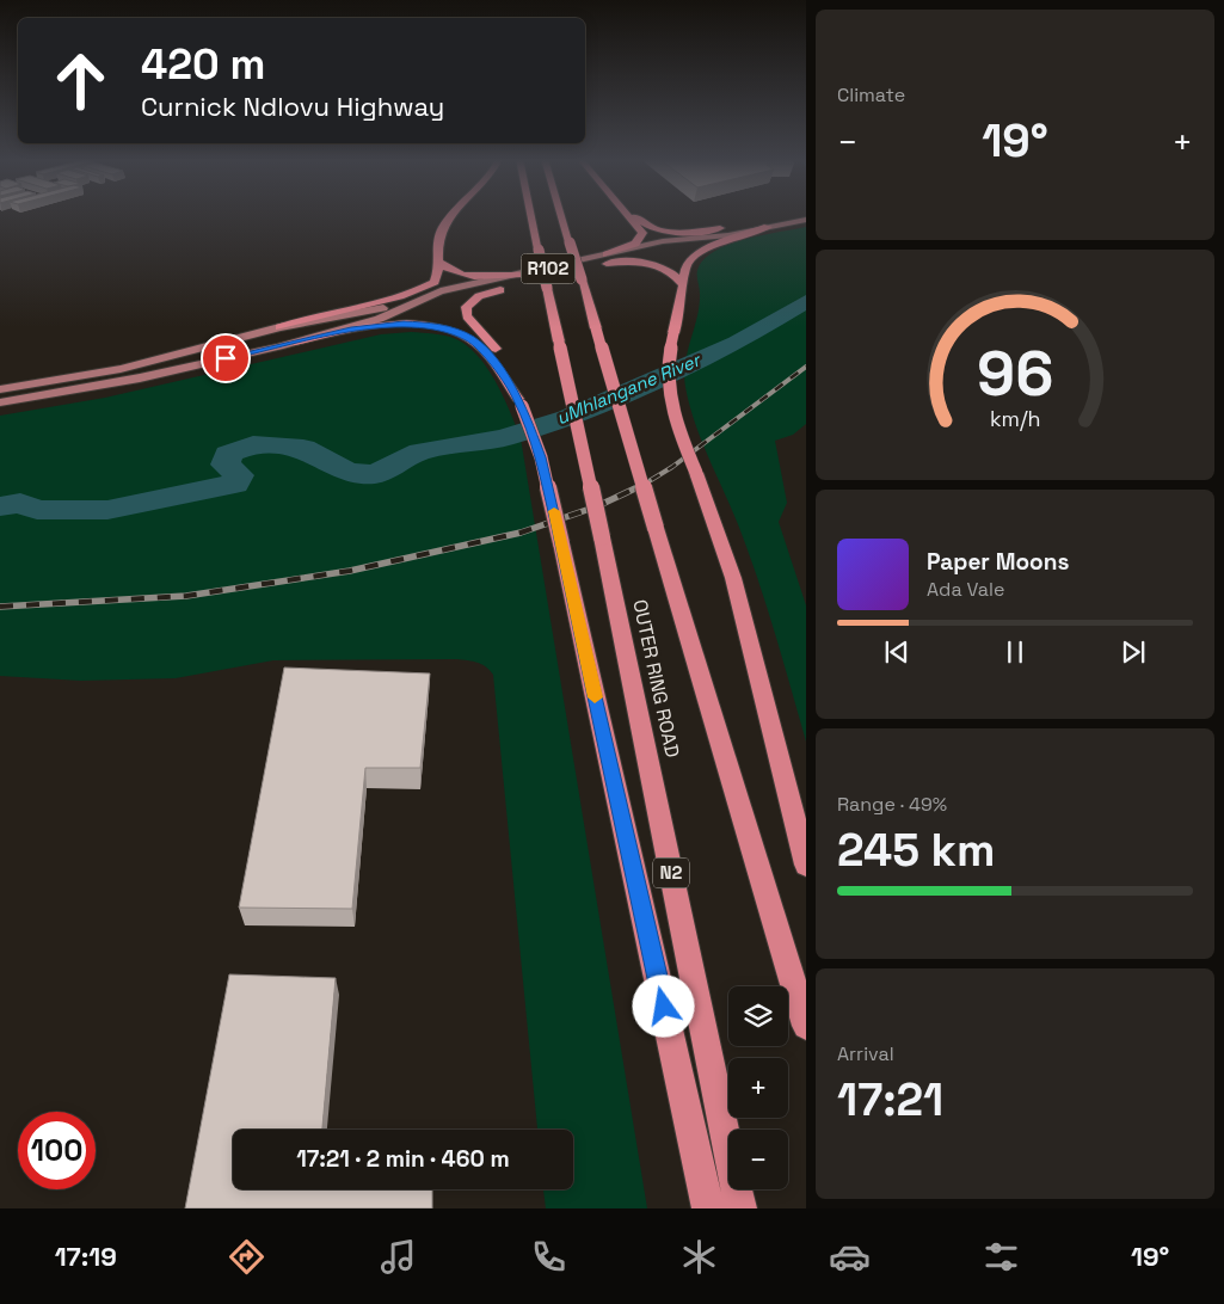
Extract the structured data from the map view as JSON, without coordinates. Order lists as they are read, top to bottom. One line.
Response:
{"streets":{"highway":["OUTER RING ROAD","N2"],"main road":["R102"]},"water":["uMhlangane River"],"page":{"tile":["Climate",["Range · 49%","245 km"],["Arrival","17:21"]],"turn":["420 m","Curnick Ndlovu Highway"],"heat":["−","19°","+"],"song":["Paper Moons","Ada Vale"],"map_buttons":["+","−"],"limit":"100","trip":"17:21 · 2 min · 460 m","tabs":["17:19","19°"],"gauge":["96","km/h"]}}
